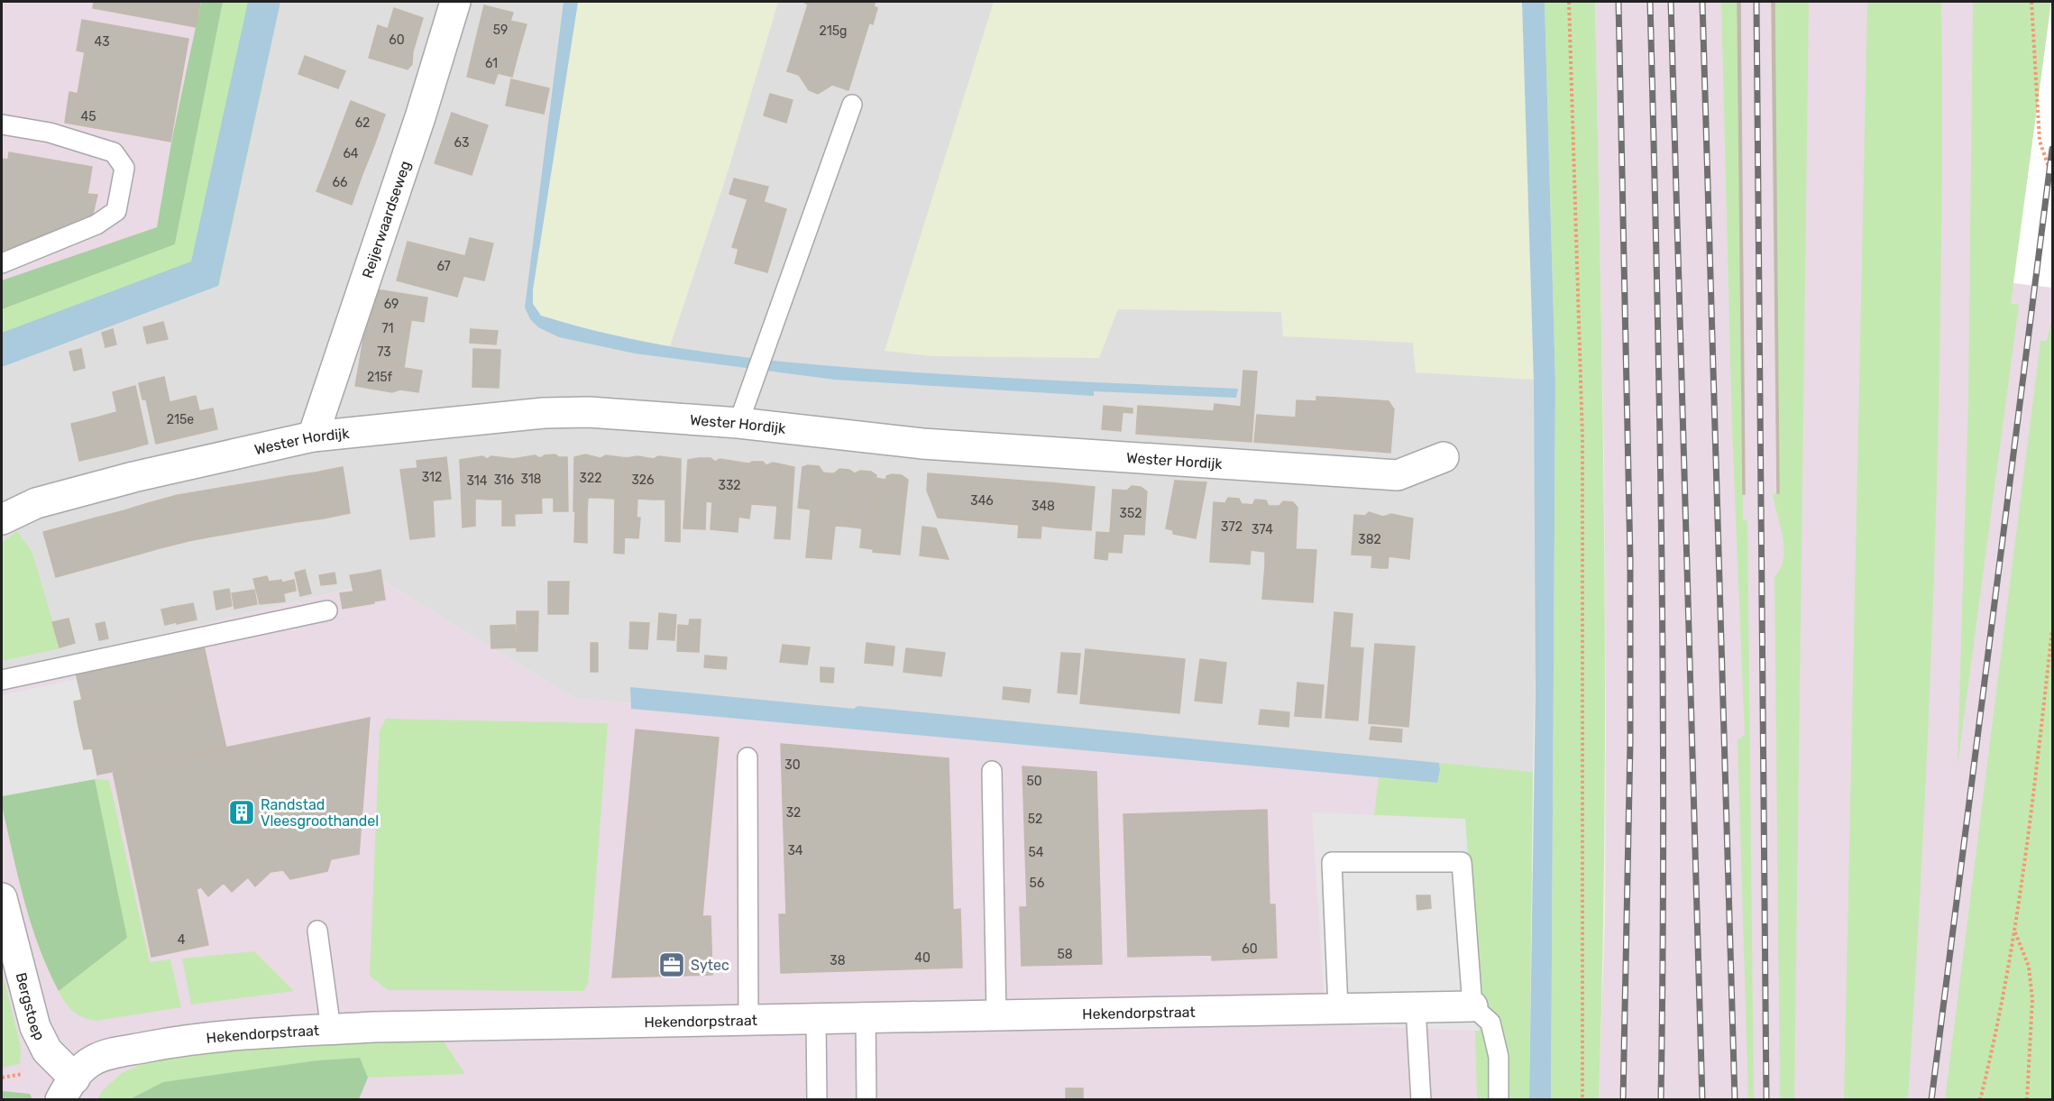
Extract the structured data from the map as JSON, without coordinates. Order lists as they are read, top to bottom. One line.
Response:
{"streets":{"street":["Reijerwaardseweg","Wester Hordijk","Bergstoep","Hekendorpstraat"]},"crossings":[["Reijerwaardseweg","Wester Hordijk"],["Bergstoep","Hekendorpstraat"]],"places":{"building":["Randstad Vleesgroothandel"],"office":["Sytec"]},"house_numbers":["59","215g","60","43","61","45","62","63","64","66","67","69","71","73","215f","215e","312","322","318","316","326","314","332","346","348","352","372","374","382","30","50","32","52","34","54","56","4","60","58","40","38"]}
